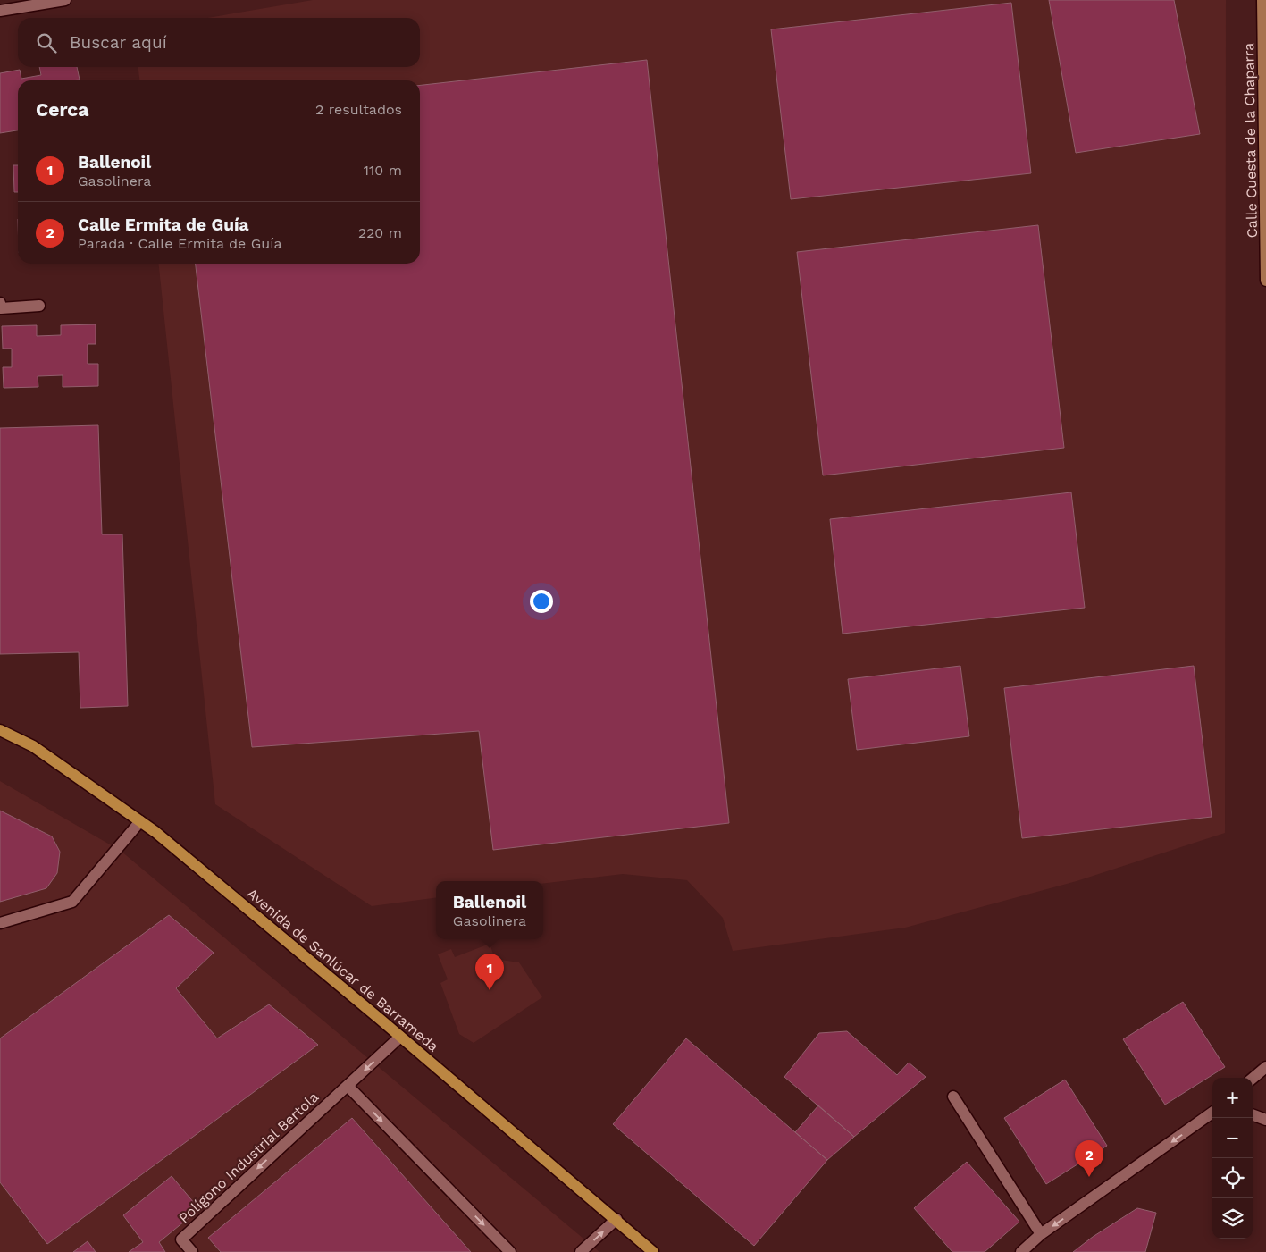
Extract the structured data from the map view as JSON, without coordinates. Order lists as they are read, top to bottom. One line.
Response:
{"streets":{"main road":["Calle Cuesta de la Chaparra","Avenida de Sanlúcar de Barrameda"],"street":["Polígono Industrial Bertola"]},"crossings":[["Avenida de Sanlúcar de Barrameda","Polígono Industrial Bertola"]],"one_way":["Polígono Industrial Bertola"],"page":{"search":"Buscar aquí","heading":["Cerca","2 resultados"],"list":[{"mark":"1","name":"Ballenoil","note":"Gasolinera","value":"110 m"},{"mark":"2","name":"Calle Ermita de Guía","note":"Parada · Calle Ermita de Guía","value":"220 m"}],"popup":["Ballenoil","Gasolinera"],"pins":["1","2"],"map_buttons":["+","−"]}}
